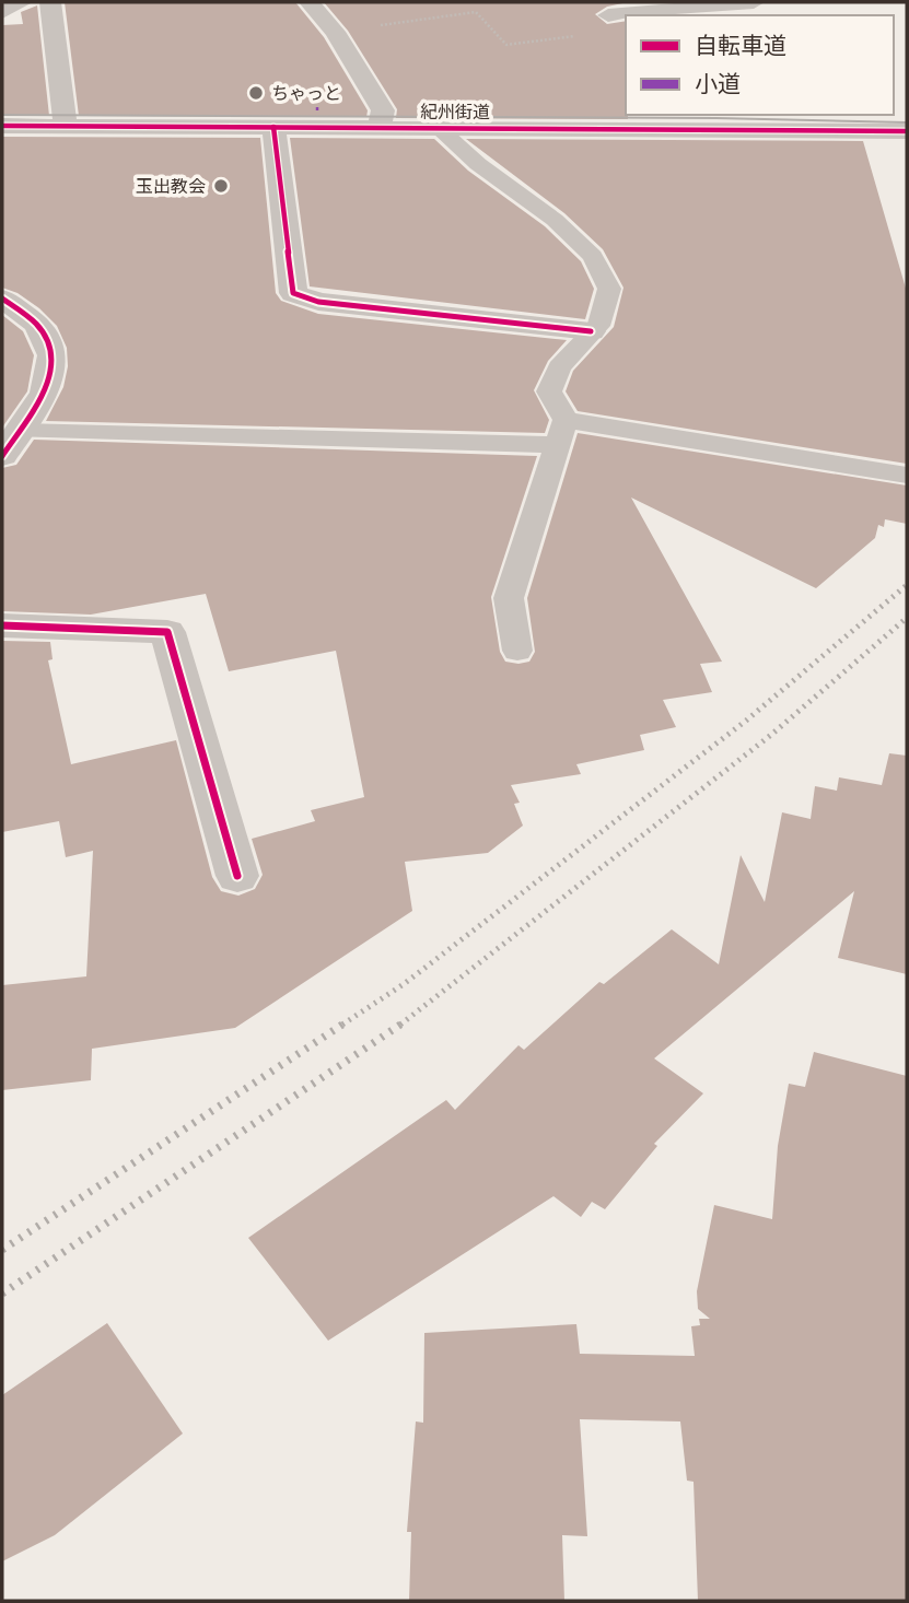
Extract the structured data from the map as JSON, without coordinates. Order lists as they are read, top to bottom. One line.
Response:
{"streets":{"street":["紀州街道"]},"places":["ちゃっと","玉出教会"],"legend":["自転車道","小道"]}
